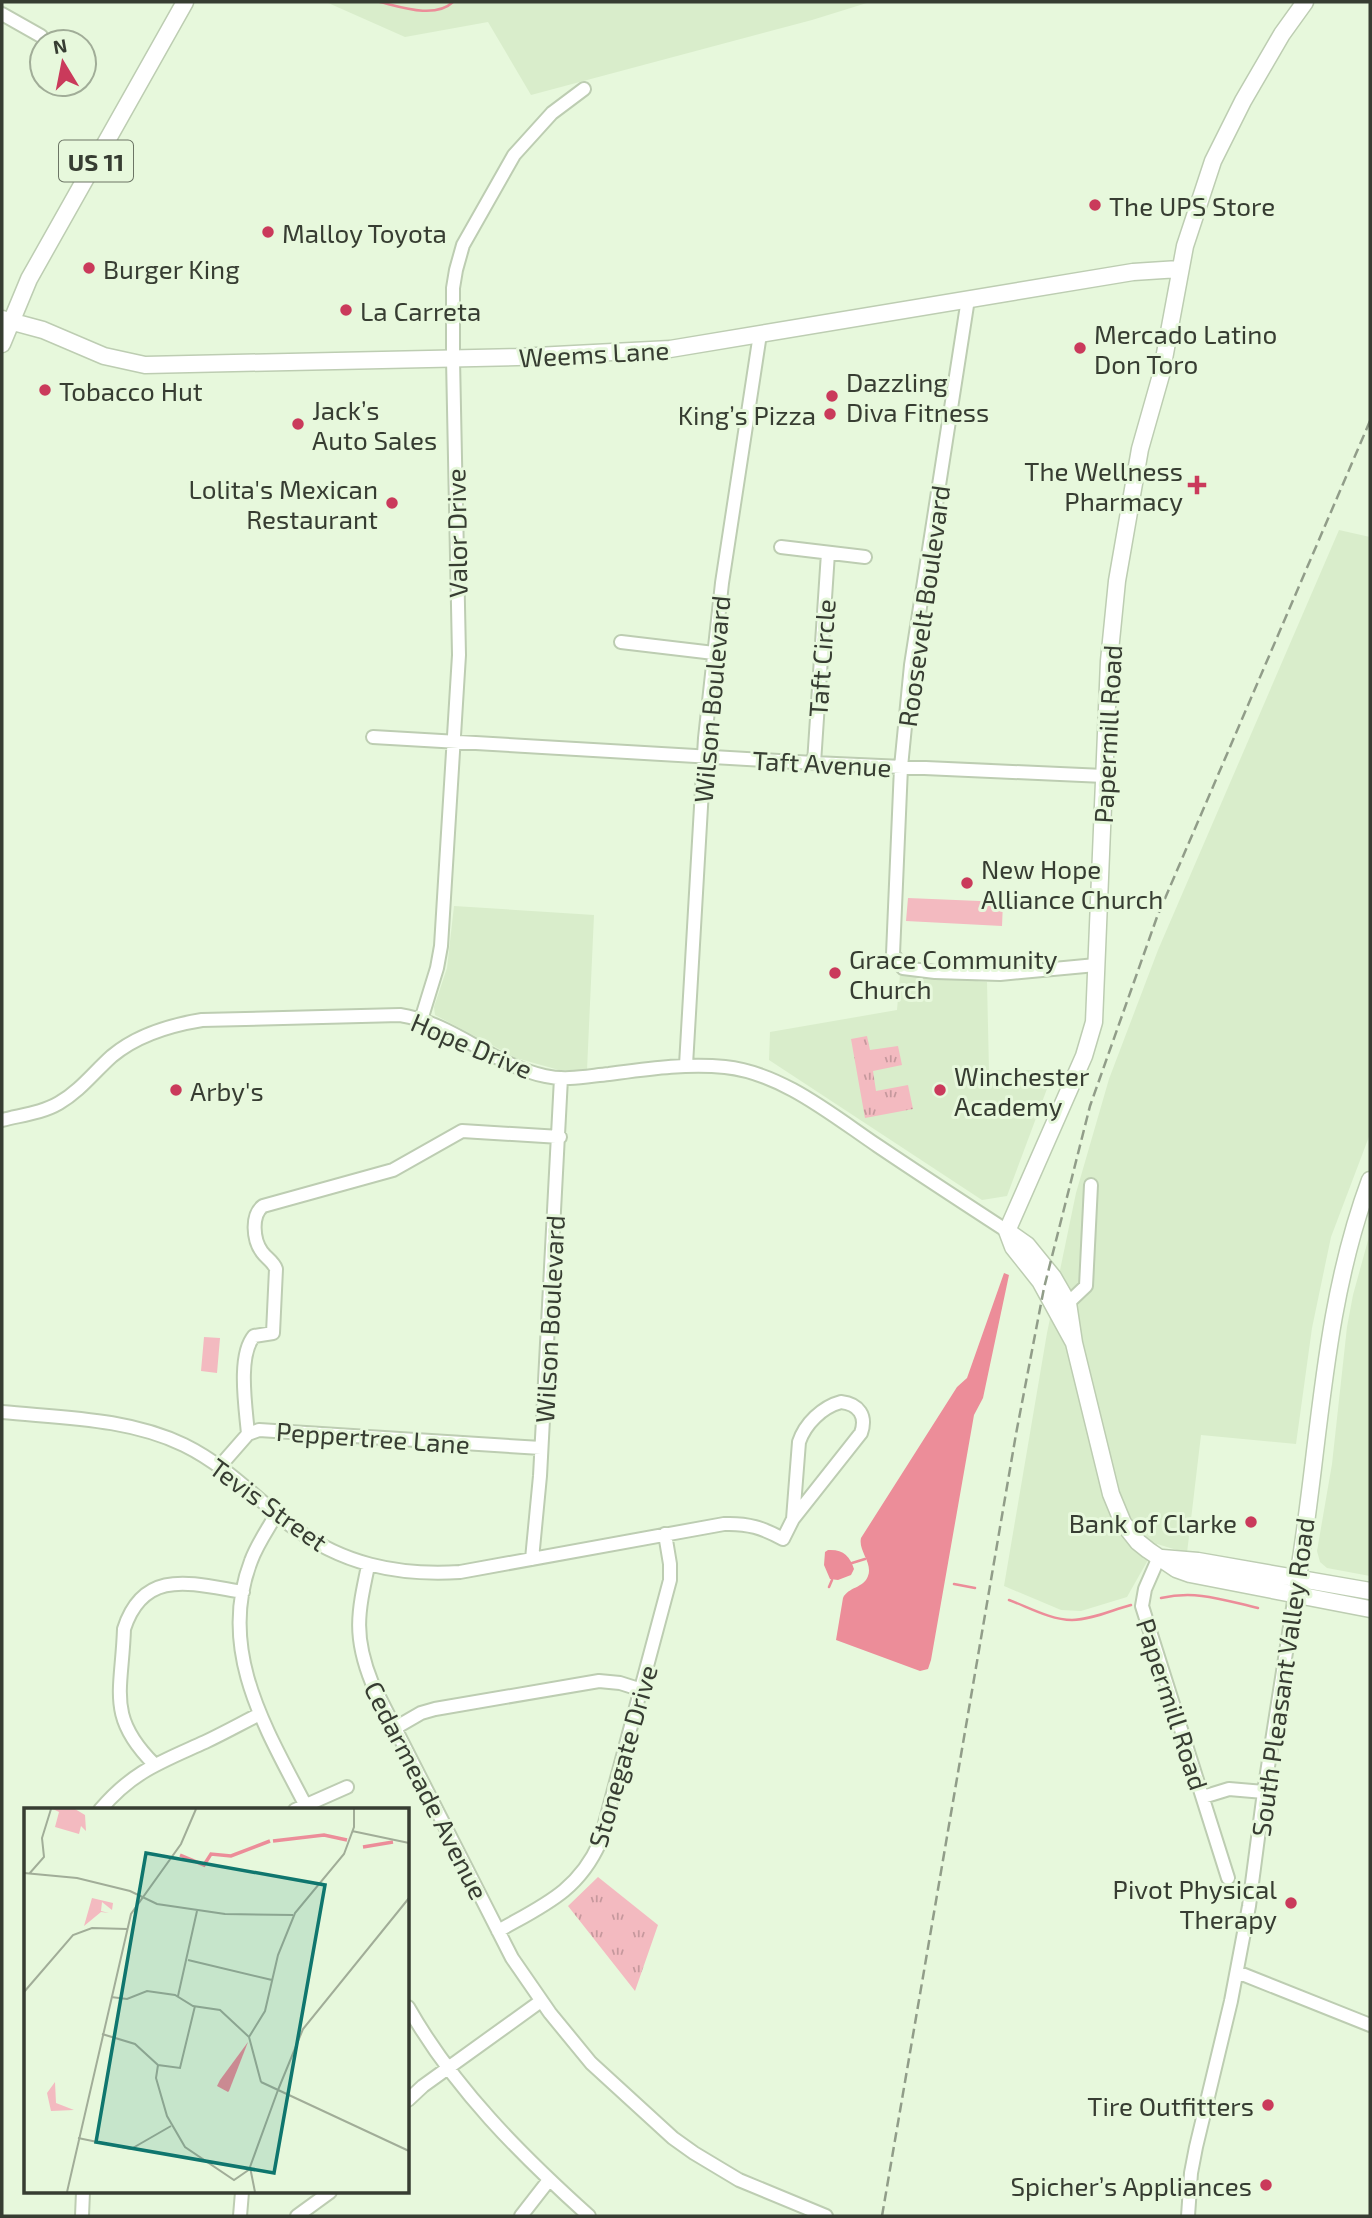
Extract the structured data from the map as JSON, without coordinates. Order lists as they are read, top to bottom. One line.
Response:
{"streets":{"main road":["US 11","Weems Lane","Papermill Road","South Pleasant Valley Road"],"street":["Valor Drive","Roosevelt Boulevard","Taft Circle","Wilson Boulevard","Taft Avenue","Hope Drive","Peppertree Lane","Tevis Street","Stonegate Drive","Cedarmeade Avenue"]},"crossings":[["US 11","Weems Lane"],["Weems Lane","Valor Drive"],["Weems Lane","Roosevelt Boulevard"],["Weems Lane","Wilson Boulevard"],["Weems Lane","Papermill Road"],["Valor Drive","Taft Avenue"],["Valor Drive","Hope Drive"],["Roosevelt Boulevard","Papermill Road"],["Roosevelt Boulevard","Taft Avenue"],["Taft Circle","Taft Avenue"],["Wilson Boulevard","Taft Avenue"],["Wilson Boulevard","Hope Drive"],["Wilson Boulevard","Peppertree Lane"],["Wilson Boulevard","Tevis Street"],["Papermill Road","Taft Avenue"],["Papermill Road","Hope Drive"],["Peppertree Lane","Tevis Street"],["Tevis Street","Stonegate Drive"],["Tevis Street","Cedarmeade Avenue"],["Stonegate Drive","Cedarmeade Avenue"]],"places":{"other":["The UPS Store","Malloy Toyota","Burger King","La Carreta","Mercado Latino Don Toro","Tobacco Hut","Dazzling Diva Fitness","King’s Pizza","Jack’s Auto Sales","Lolita's Mexican Restaurant","New Hope Alliance Church","Grace Community Church","Arby's","Winchester Academy","Bank of Clarke","Pivot Physical Therapy","Tire Outfitters","Spicher’s Appliances"],"health":["The Wellness Pharmacy"]},"north":"top"}
